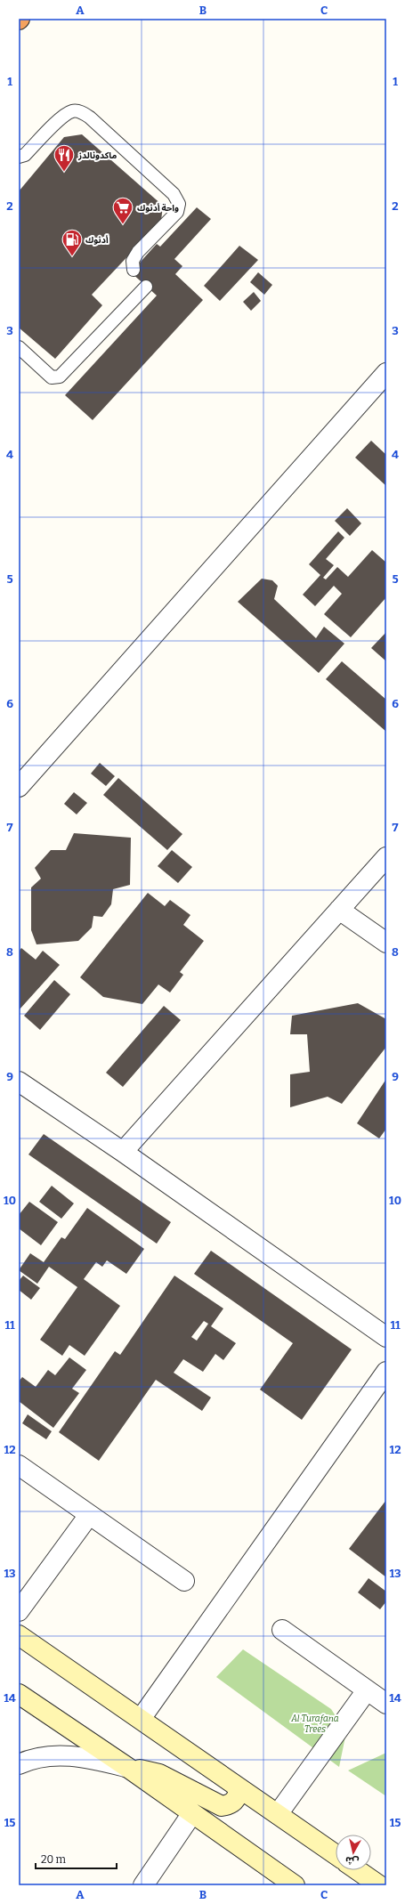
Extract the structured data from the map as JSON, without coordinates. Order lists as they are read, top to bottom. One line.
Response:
{"parks":["Al Turafana Trees"],"places":{"restaurant":["ماكدونالدز"],"supermarket":["واحة أدنوك"],"fuel station":["أدنوك"]},"scale_bar":"20 m","north":"bottom","grid":{"columns":["A","B","C"],"rows":["1","2","3","4","5","6","7","8","9","10","11","12","13","14","15"]}}
